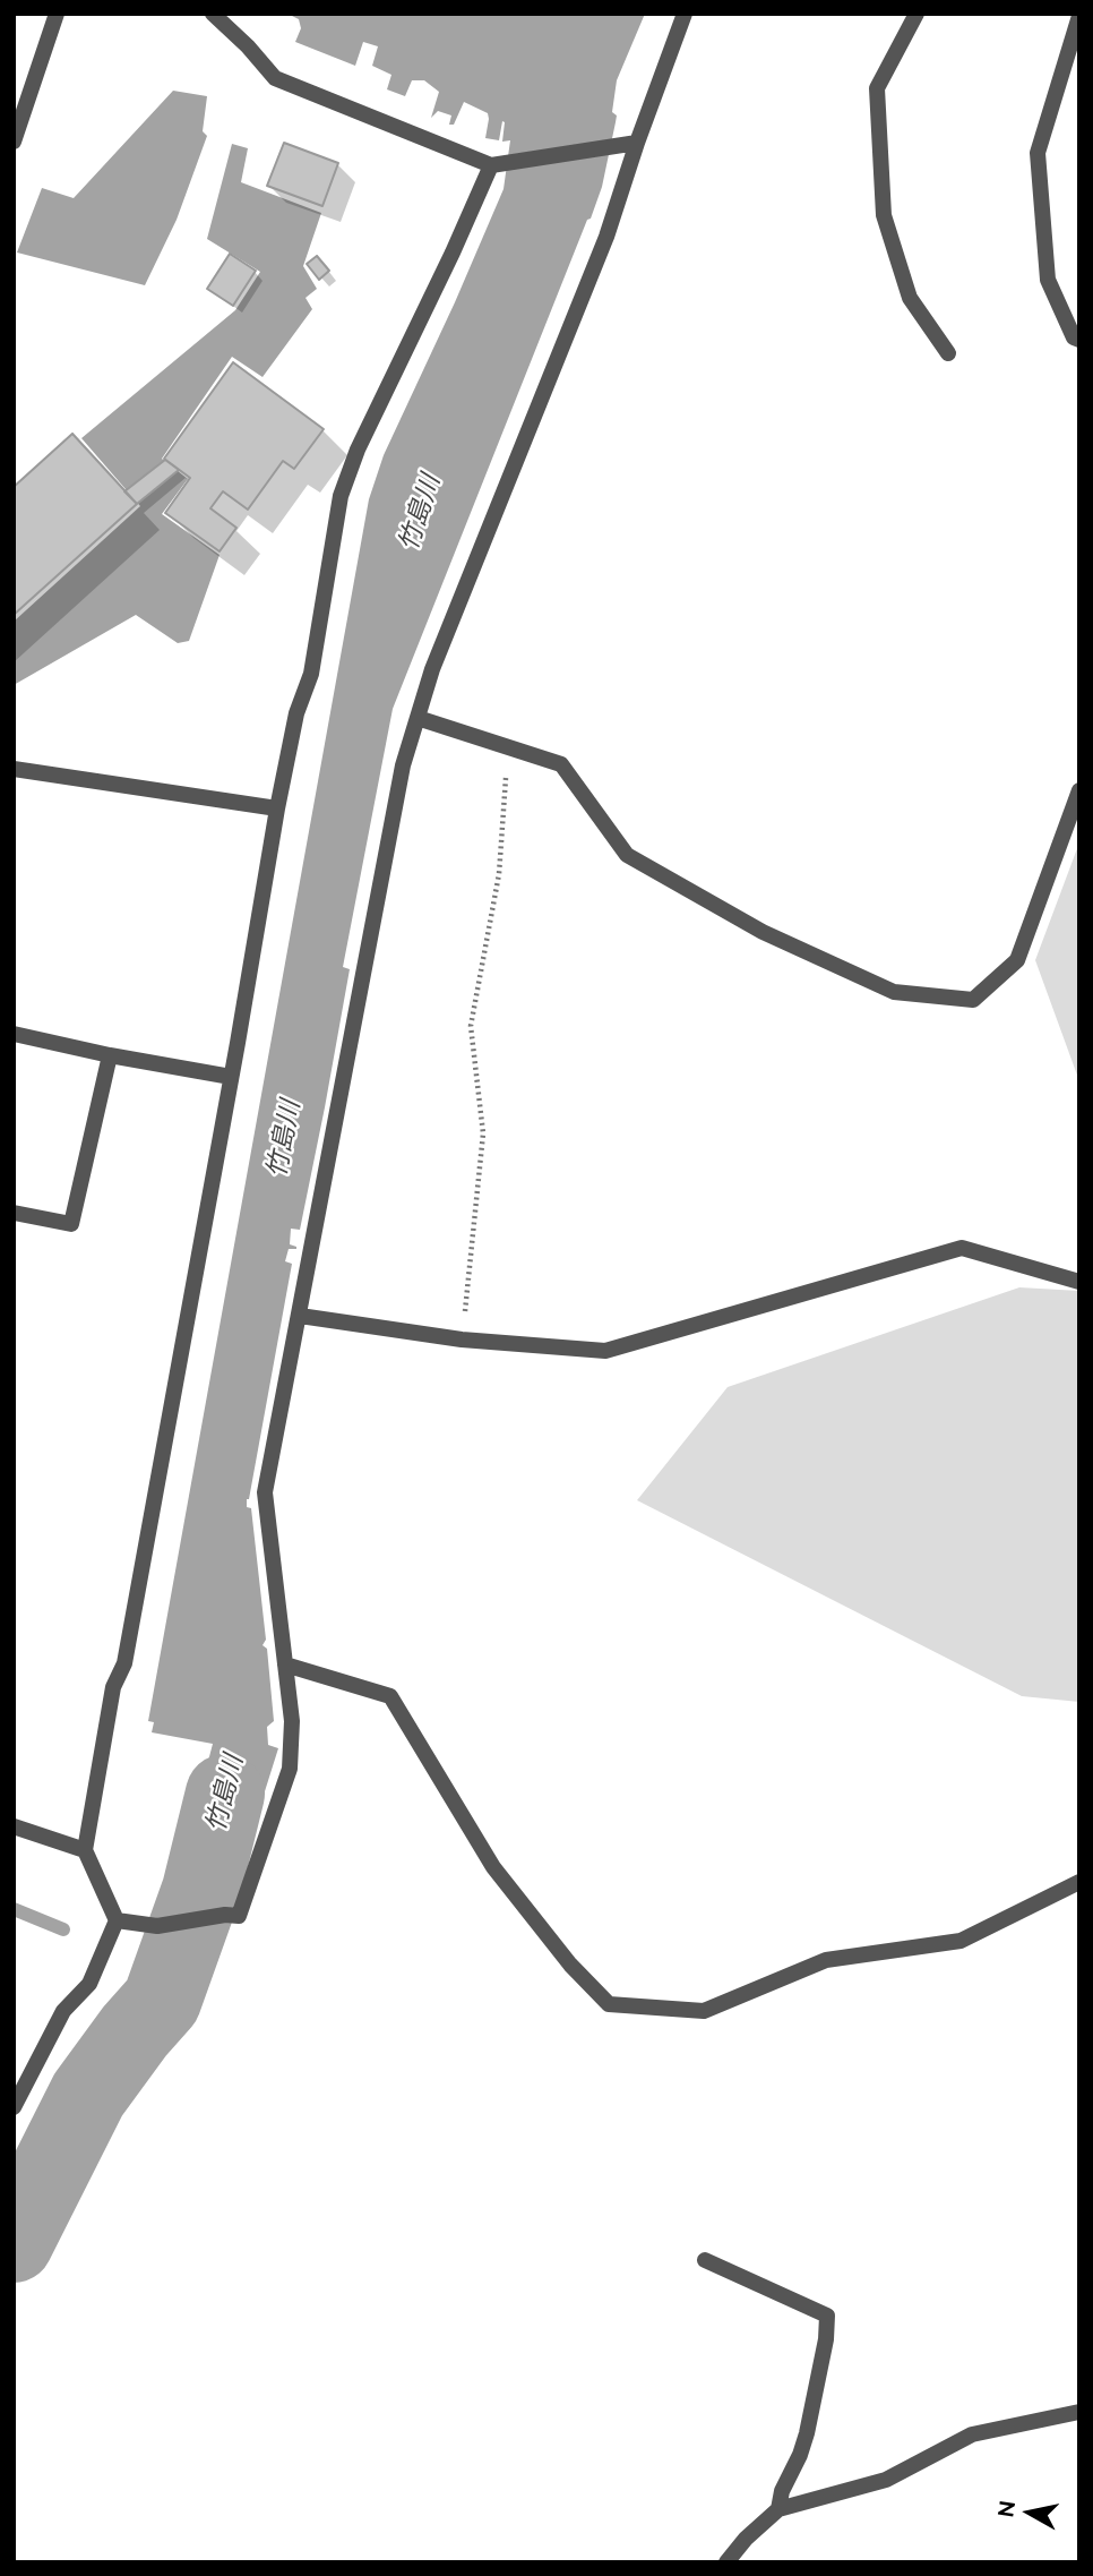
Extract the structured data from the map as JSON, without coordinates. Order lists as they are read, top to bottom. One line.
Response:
{"water":["竹島川"],"north":"left"}
